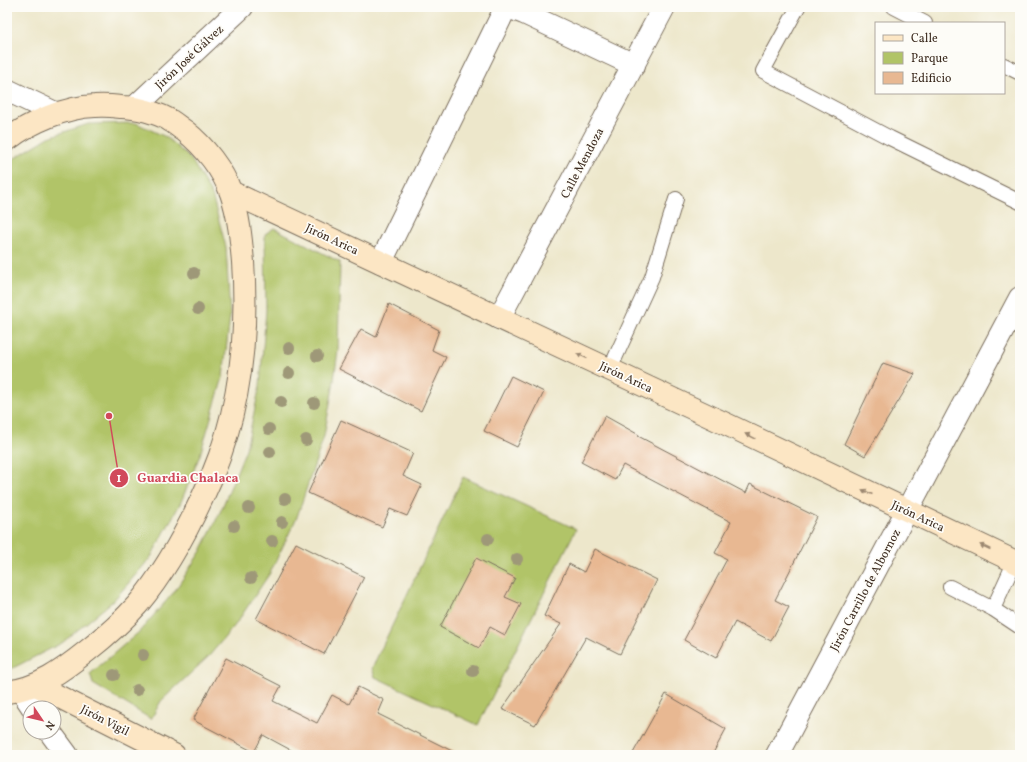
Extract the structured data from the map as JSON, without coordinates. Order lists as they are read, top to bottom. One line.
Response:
{"streets":{"main road":["Jirón Arica","Jirón Vigil"],"street":["Jirón José Gálvez","Calle Mendoza","Jirón Carrillo de Albornoz"]},"crossings":[["Calle Mendoza","Jirón Arica"],["Jirón Arica","Jirón Carrillo de Albornoz"]],"one_way":["Jirón Arica"],"places":["Guardia Chalaca"],"legend":["Calle","Parque","Edificio"],"north":"bottom right"}
